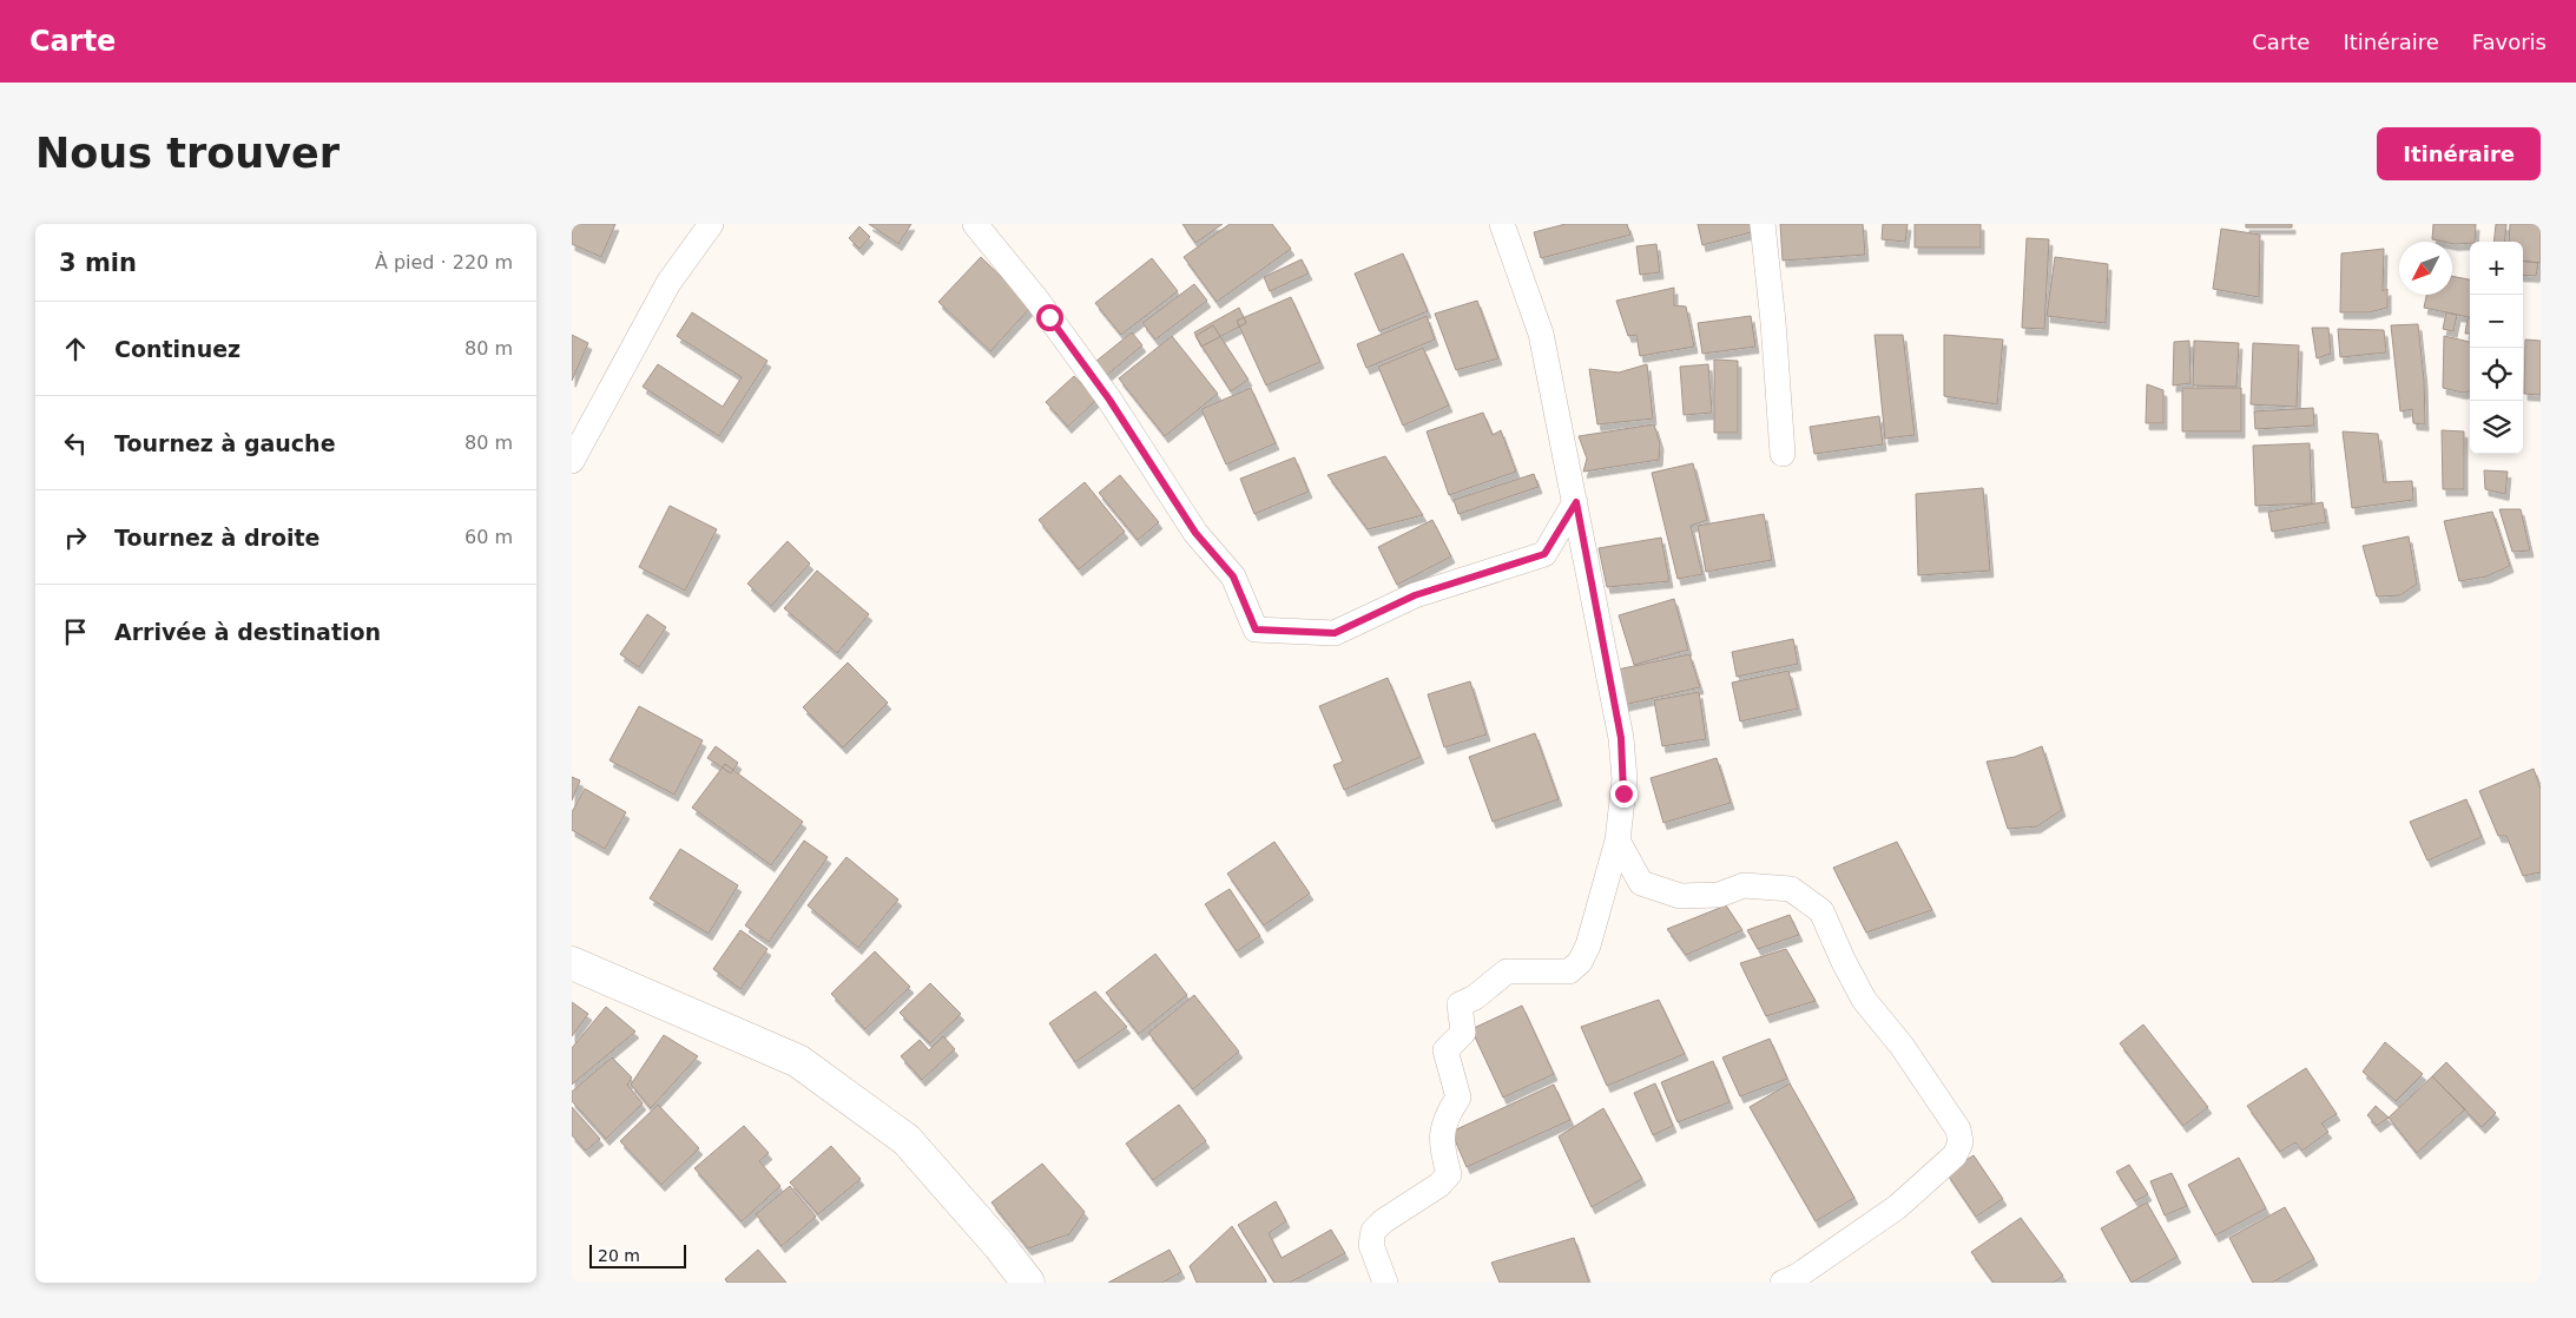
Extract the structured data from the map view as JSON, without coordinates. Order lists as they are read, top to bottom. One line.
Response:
{"scale_bar":"20 m","north":"bottom left","page":{"header":"Carte","nav":["Carte","Itinéraire","Favoris"],"buttons":"Itinéraire","title":"Nous trouver","heading":["3 min","À pied · 220 m"],"map_buttons":["+","−"],"list":[["Continuez","80 m"],["Tournez à gauche","80 m"],["Tournez à droite","60 m"],"Arrivée à destination"],"scale":"20 m"}}
